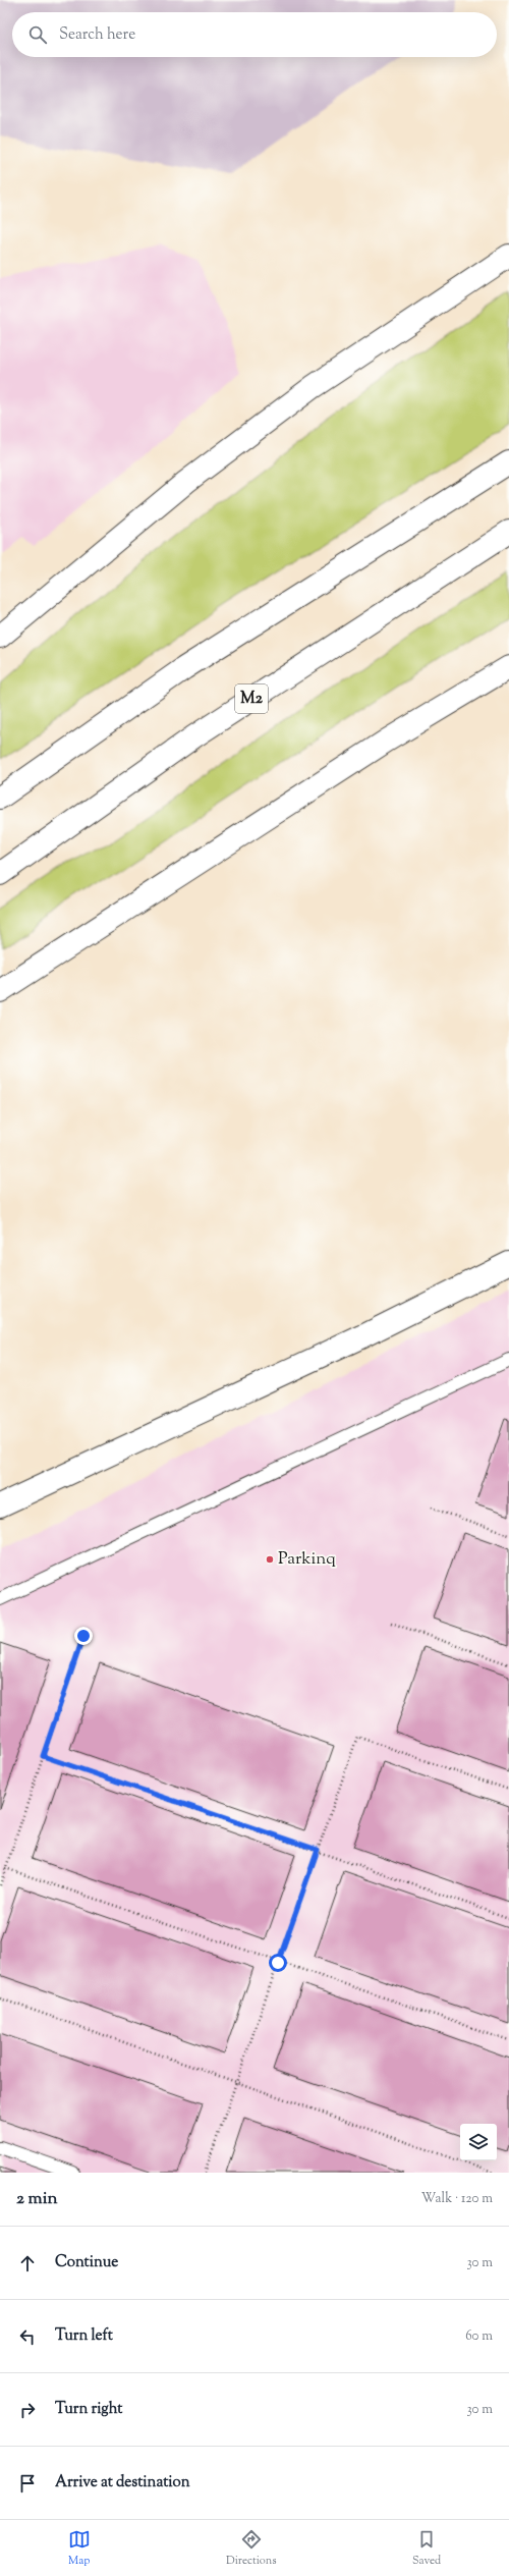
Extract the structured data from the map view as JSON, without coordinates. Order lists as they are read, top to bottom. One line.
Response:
{"streets":{"main road":["M2"]},"places":["Parkinq"],"page":{"search":"Search here","heading":["2 min","Walk · 120 m"],"list":[["Continue","30 m"],["Turn left","60 m"],["Turn right","30 m"],"Arrive at destination"],"nav":["Map","Directions","Saved"]}}
